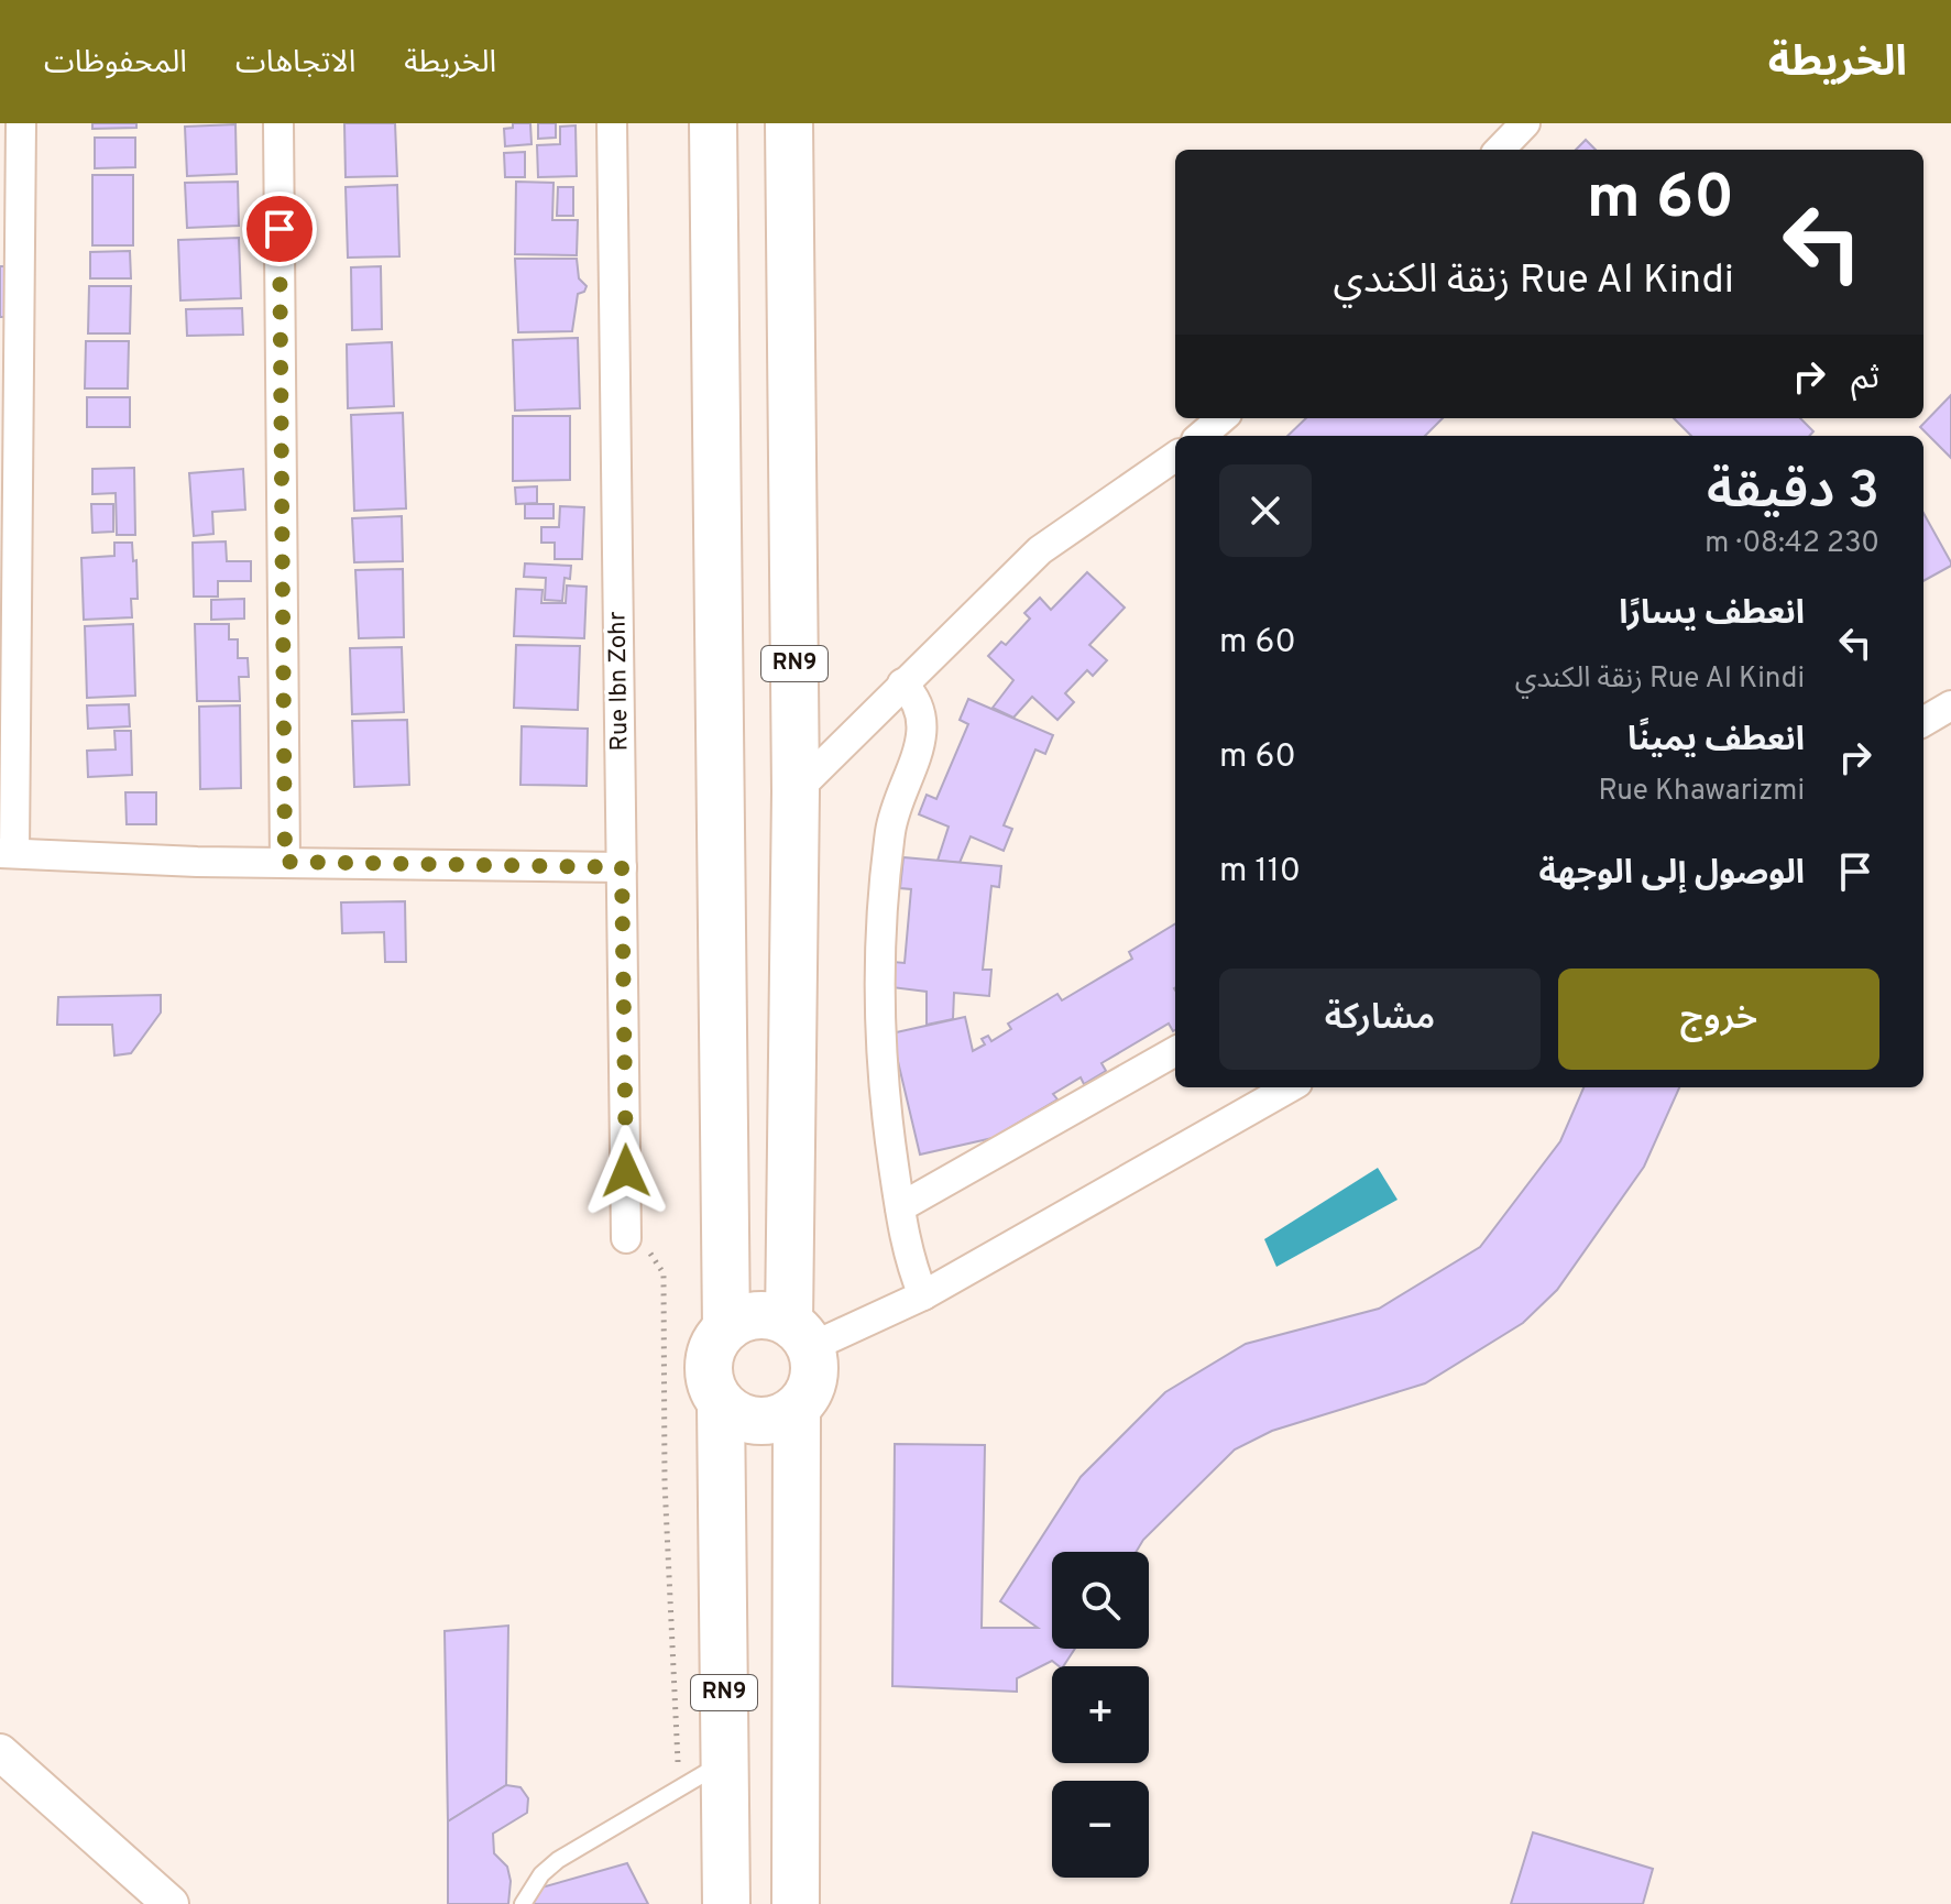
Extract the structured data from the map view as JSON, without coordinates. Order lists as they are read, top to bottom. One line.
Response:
{"streets":{"main road":["RN9"],"street":["Rue Ibn Zohr"]},"page":{"header":"الخريطة","nav":["الخريطة","الاتجاهات","المحفوظات"],"turn":["60 m","Rue Al Kindi زنقة الكندي"],"then":"ثم","heading":["3 دقيقة","230 m · 08:42"],"list":[{"name":"انعطف يسارًا","note":"Rue Al Kindi زنقة الكندي","value":"60 m"},{"name":"انعطف يمينًا","note":"Rue Khawarizmi","value":"60 m"},{"name":"الوصول إلى الوجهة","value":"110 m"}],"buttons":["خروج","مشاركة"],"map_buttons":["+","−"]}}
